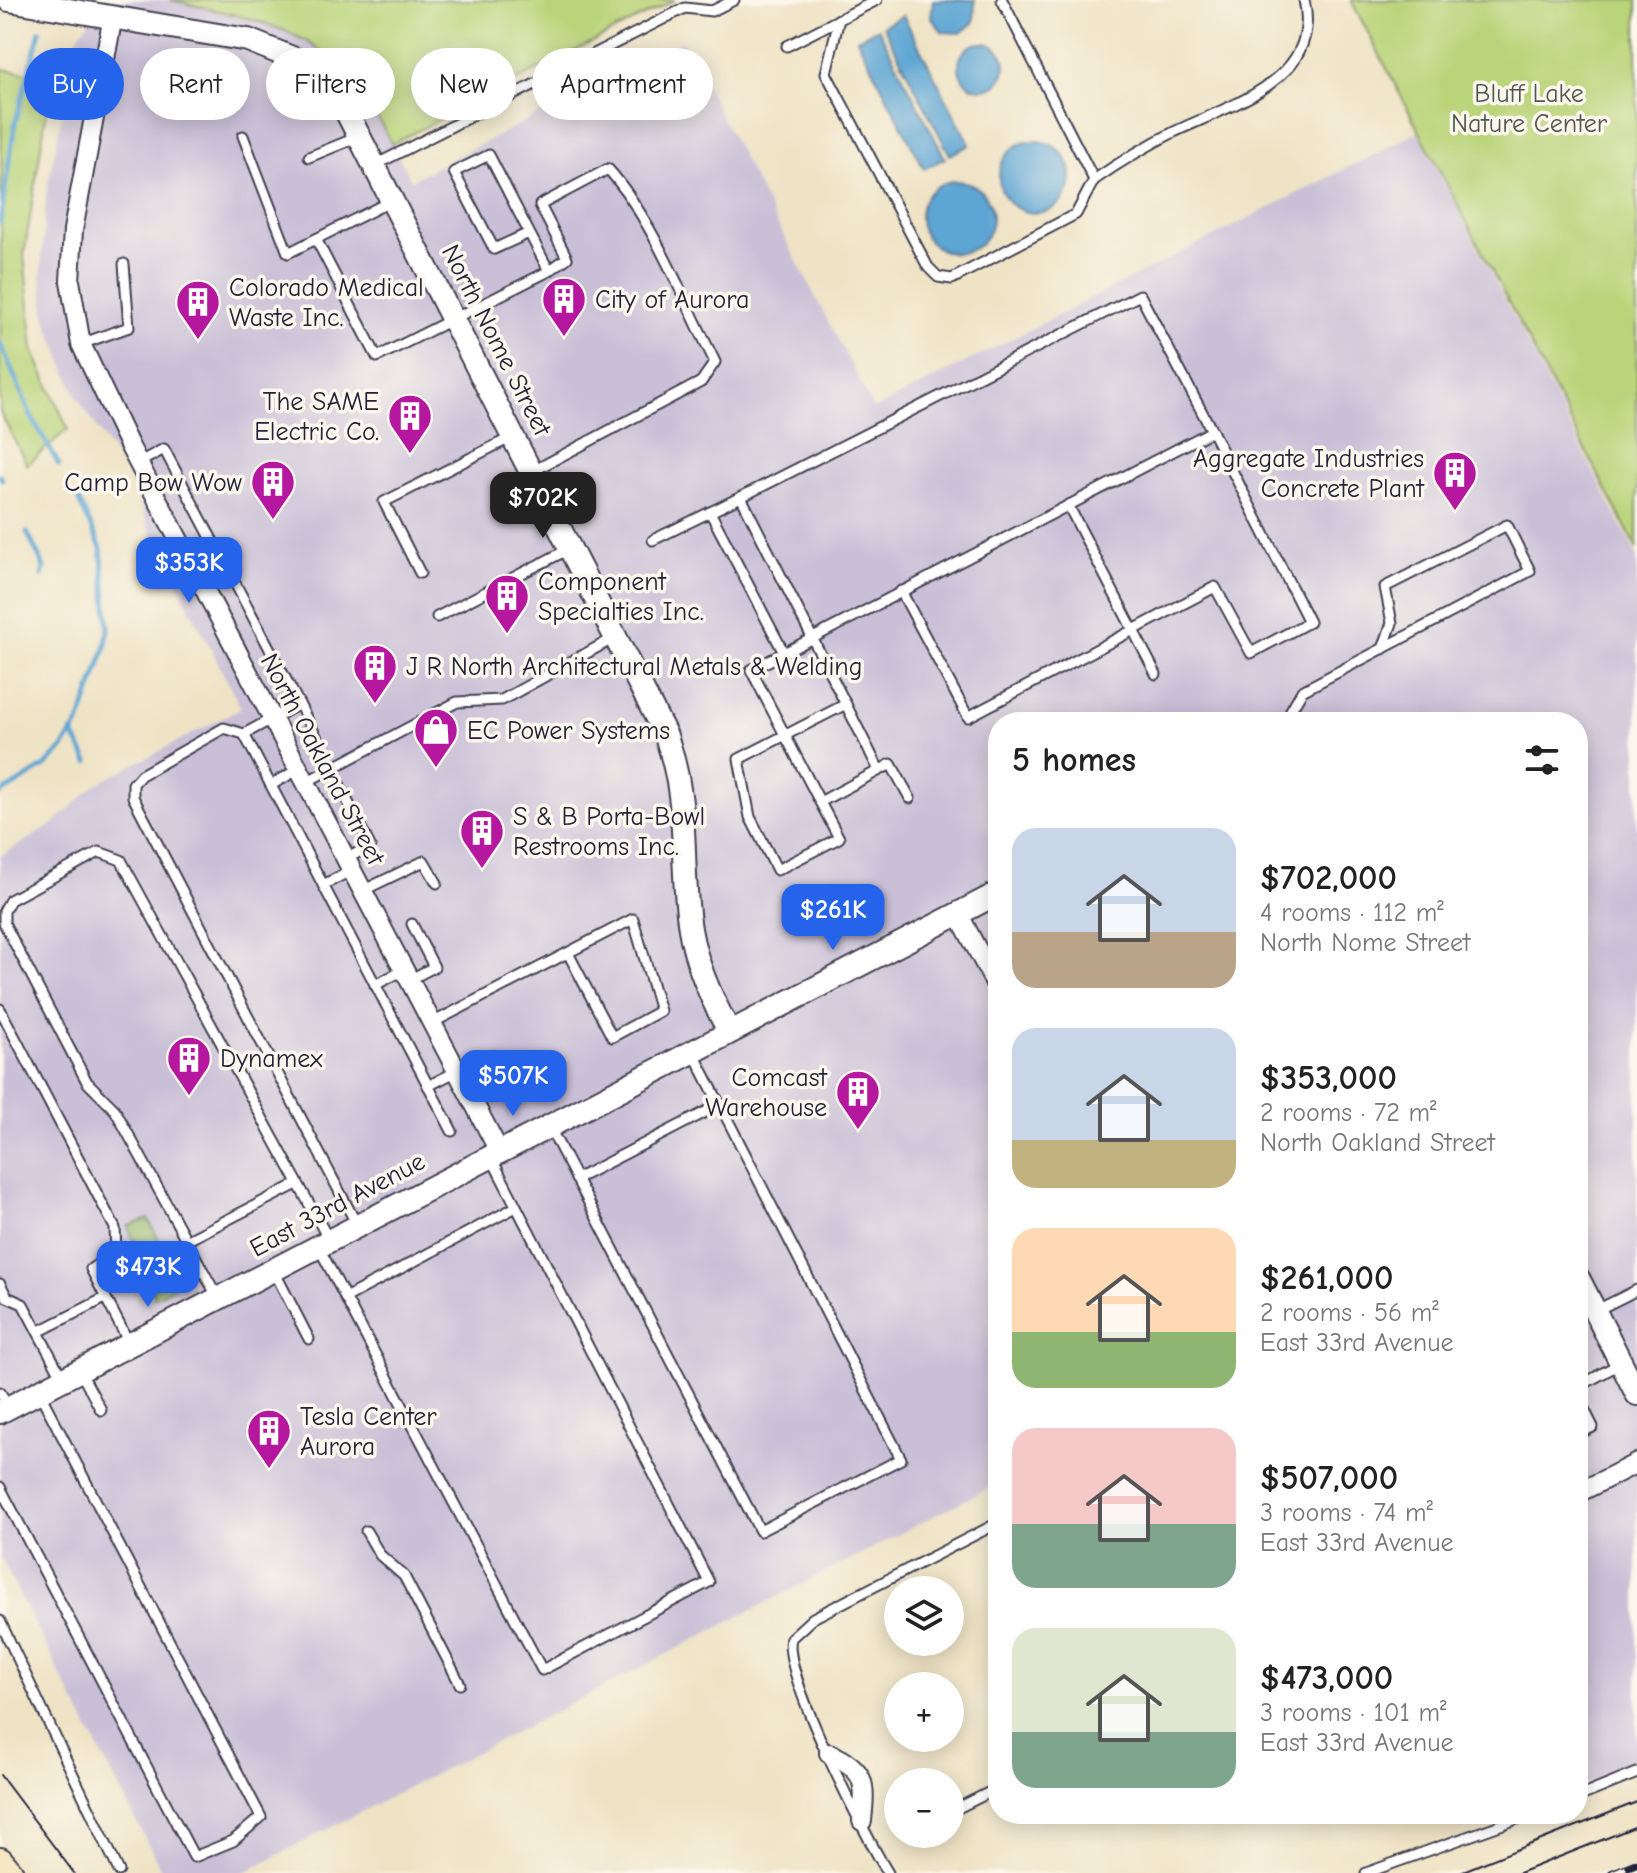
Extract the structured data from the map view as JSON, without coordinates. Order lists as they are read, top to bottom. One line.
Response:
{"streets":{"street":["North Nome Street","North Oakland Street","East 33rd Avenue"]},"crossings":[["North Nome Street","North Oakland Street"],["North Nome Street","East 33rd Avenue"],["North Oakland Street","East 33rd Avenue"]],"parks":["Bluff Lake Nature Center"],"places":{"building":["City of Aurora","Colorado Medical Waste Inc.","The SAME Electric Co.","Aggregate Industries Concrete Plant","Camp Bow Wow","Component Specialties Inc.","J R North Architectural Metals & Welding","S & B Porta-Bowl Restrooms Inc.","Dynamex","Comcast Warehouse","Tesla Center Aurora"],"shop":["EC Power Systems"]},"page":{"chip":["Buy","Rent","Filters","New","Apartment"],"price":["$702K","$353K","$261K","$507K","$473K"],"heading":"5 homes","list":[{"name":"$702,000","note":"4 rooms · 112 m² · North Nome Street"},{"name":"$353,000","note":"2 rooms · 72 m² · North Oakland Street"},{"name":"$261,000","note":"2 rooms · 56 m² · East 33rd Avenue"},{"name":"$507,000","note":"3 rooms · 74 m² · East 33rd Avenue"},{"name":"$473,000","note":"3 rooms · 101 m² · East 33rd Avenue"}],"map_buttons":["+","−"]}}
